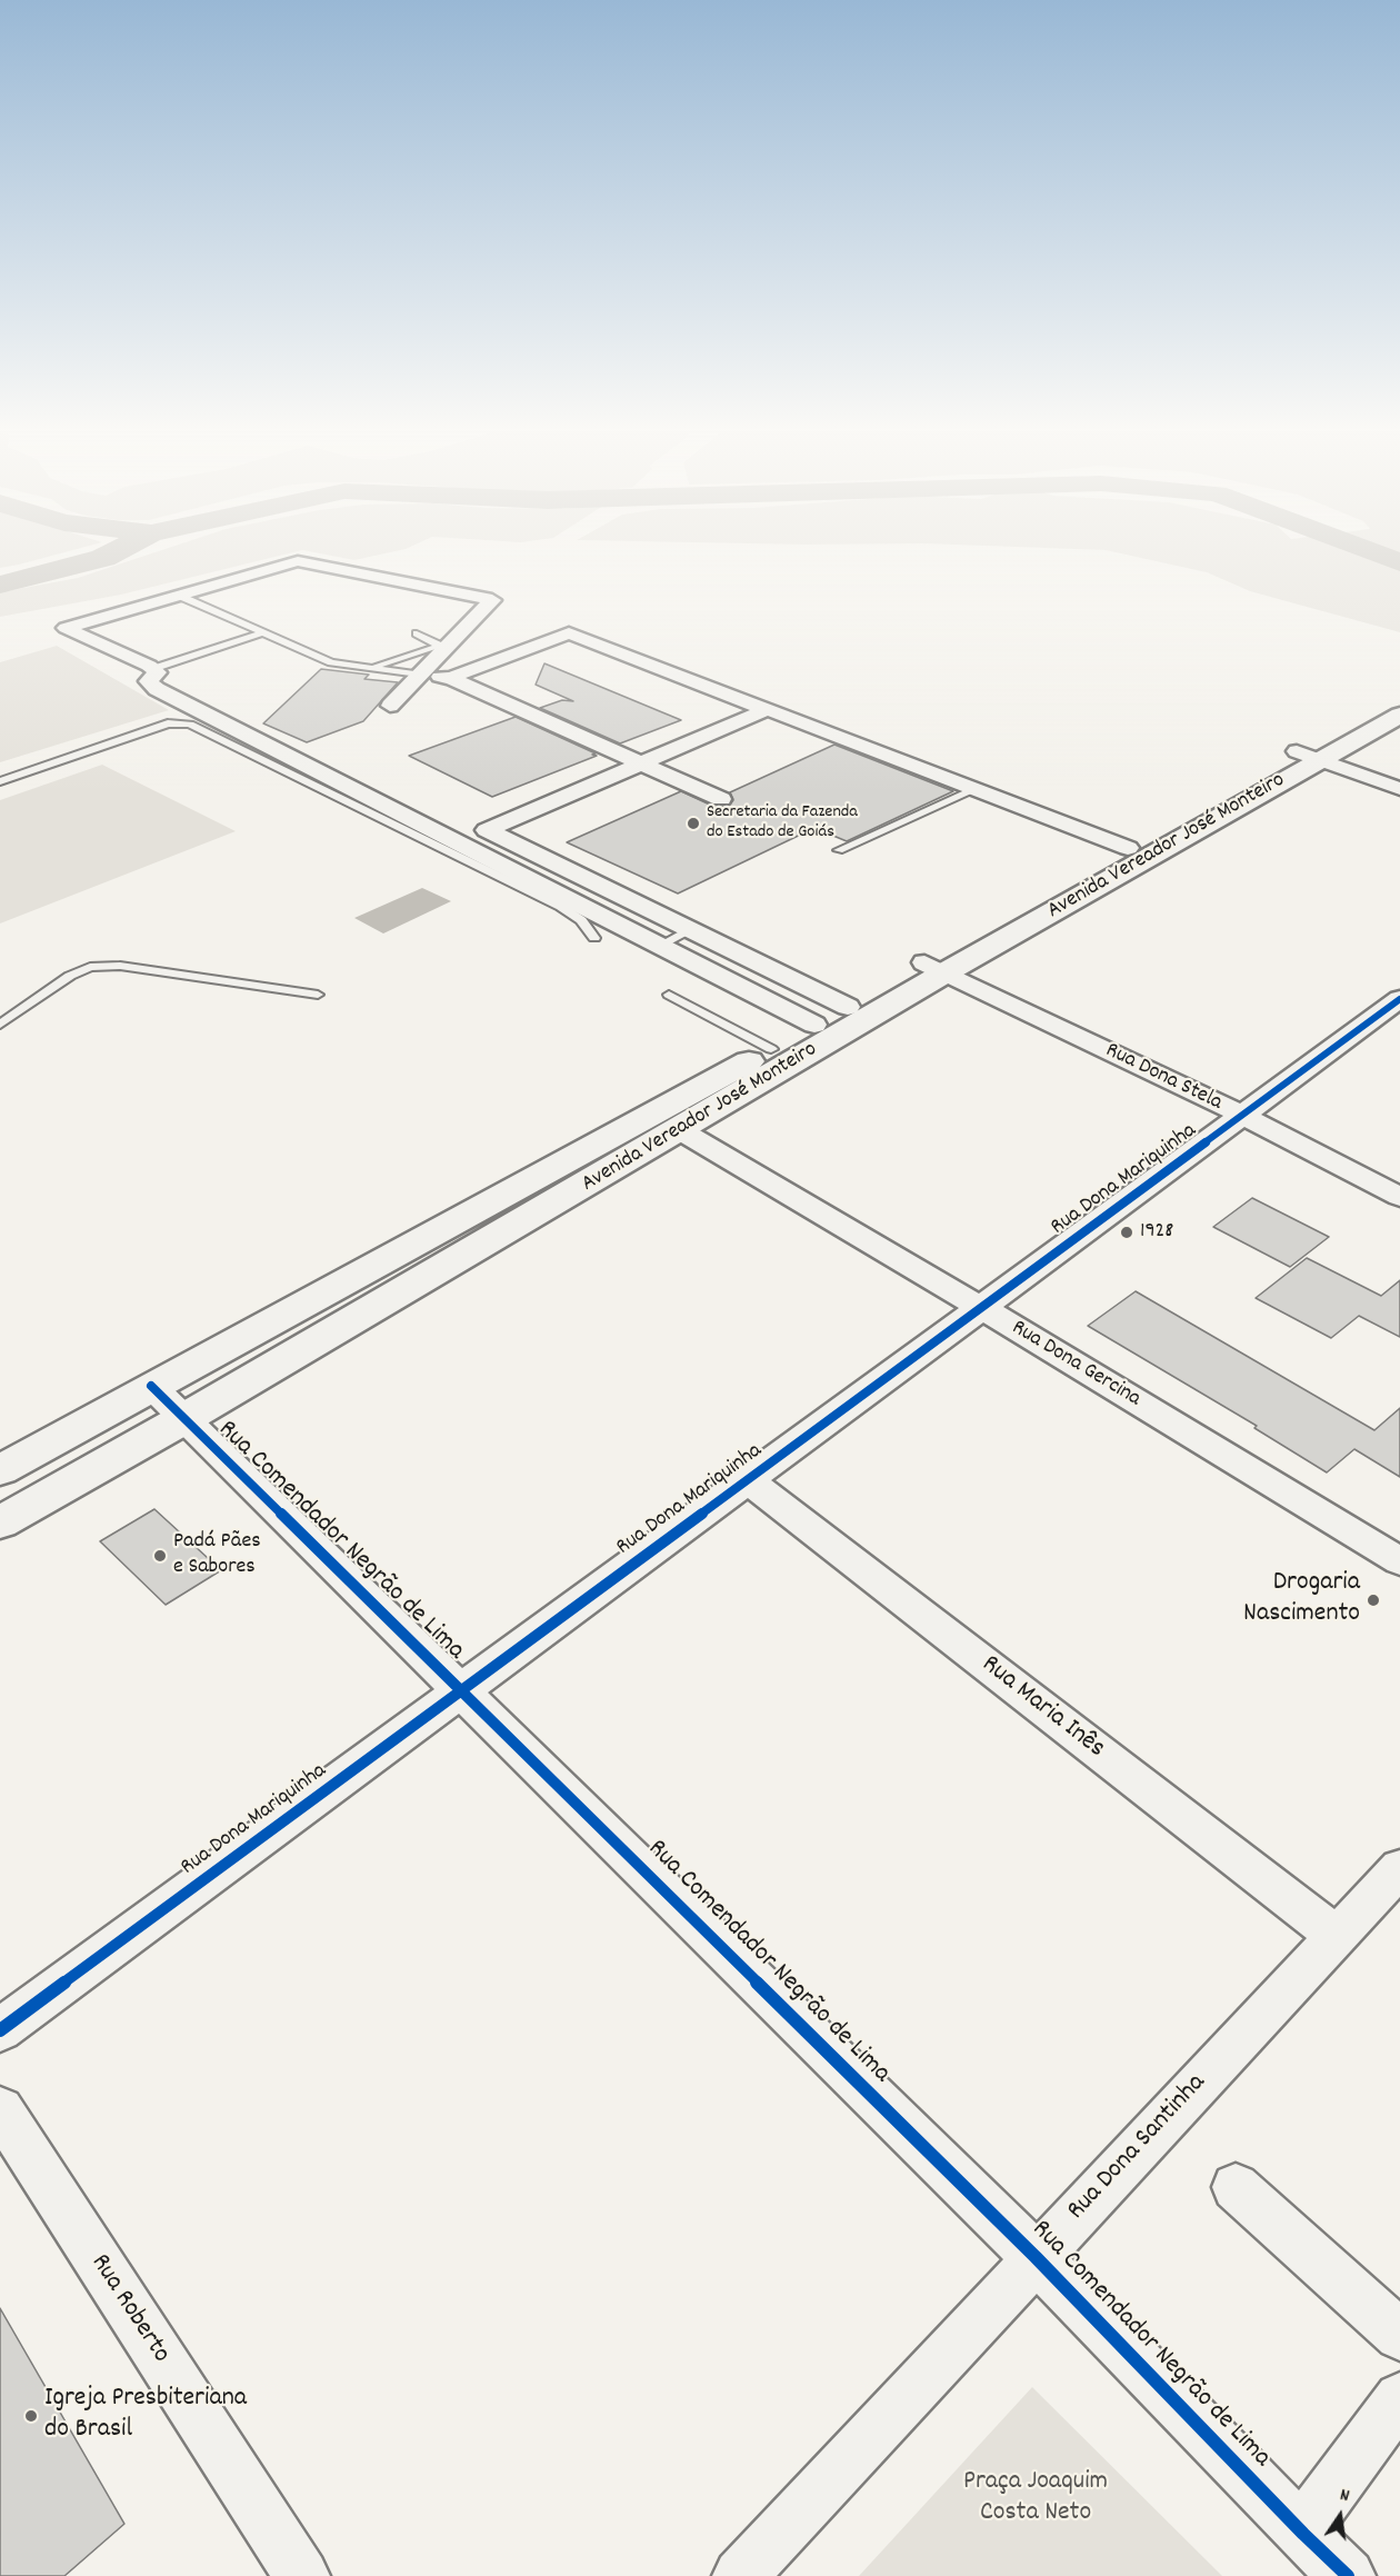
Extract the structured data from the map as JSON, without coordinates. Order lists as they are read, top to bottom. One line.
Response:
{"streets":{"main road":["Avenida Vereador José Monteiro"],"street":["Rua Dona Stela","Rua Dona Mariquinha","Rua Dona Gercina","Rua Comendador Negrão de Lima","Rua Maria Inês","Rua Dona Santinha","Rua Roberto"]},"crossings":[["Avenida Vereador José Monteiro","Rua Dona Stela"],["Avenida Vereador José Monteiro","Rua Dona Gercina"],["Avenida Vereador José Monteiro","Rua Comendador Negrão de Lima"],["Rua Dona Stela","Rua Dona Mariquinha"],["Rua Dona Mariquinha","Rua Dona Gercina"],["Rua Dona Mariquinha","Rua Comendador Negrão de Lima"],["Rua Dona Mariquinha","Rua Maria Inês"],["Rua Comendador Negrão de Lima","Rua Dona Santinha"],["Rua Maria Inês","Rua Dona Santinha"]],"parks":["Praça Joaquim Costa Neto"],"places":["Secretaria da Fazenda do Estado de Goiás","1928","Padá Pães e Sabores","Drogaria Nascimento","Igreja Presbiteriana do Brasil"],"north":"top"}
